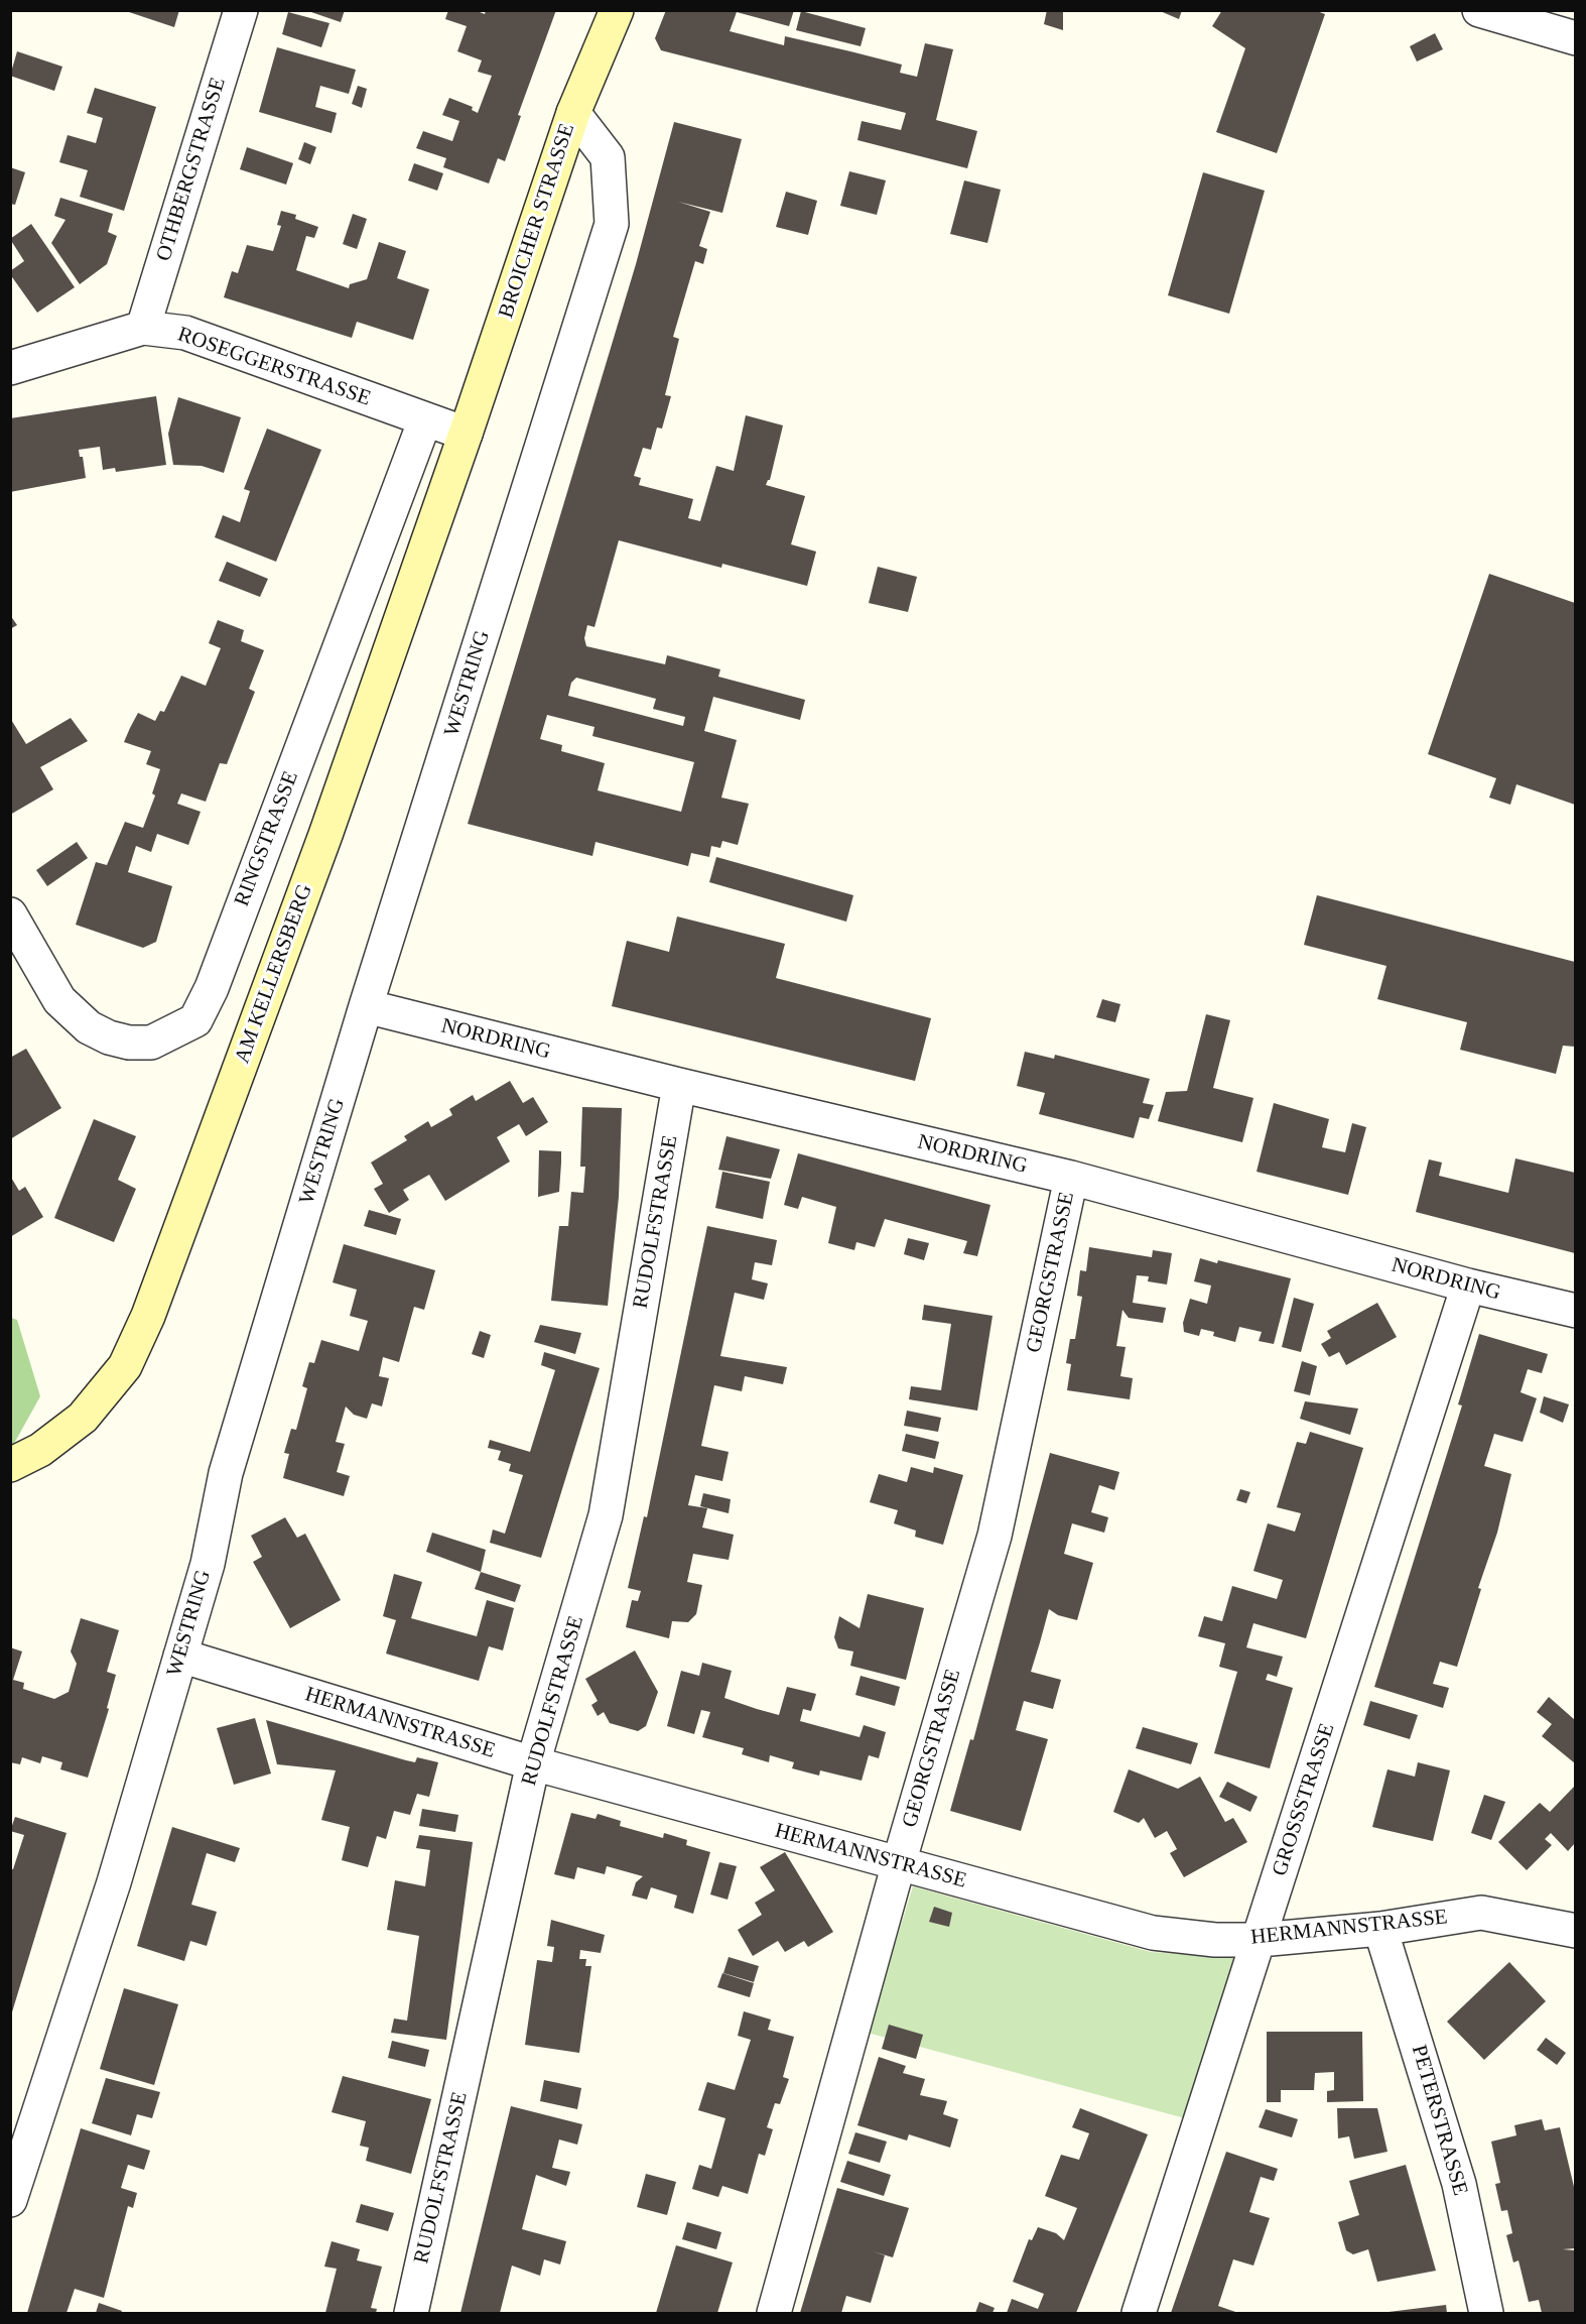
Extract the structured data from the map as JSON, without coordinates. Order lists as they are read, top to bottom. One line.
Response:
{"streets":{"main road":["BROICHER STRASSE","AM KELLERSBERG"],"street":["OTHBERGSTRASSE","ROSEGGERSTRASSE","WESTRING","RINGSTRASSE","NORDRING","RUDOLFSTRASSE","GEORGSTRASSE","HERMANNSTRASSE","GROSSSTRASSE","PETERSTRASSE"]},"crossings":[["OTHBERGSTRASSE","ROSEGGERSTRASSE"],["BROICHER STRASSE","ROSEGGERSTRASSE"],["BROICHER STRASSE","WESTRING"],["BROICHER STRASSE","AM KELLERSBERG"],["ROSEGGERSTRASSE","RINGSTRASSE"],["ROSEGGERSTRASSE","AM KELLERSBERG"],["WESTRING","NORDRING"],["WESTRING","HERMANNSTRASSE"],["NORDRING","RUDOLFSTRASSE"],["NORDRING","GEORGSTRASSE"],["NORDRING","GROSSSTRASSE"],["RUDOLFSTRASSE","HERMANNSTRASSE"],["GEORGSTRASSE","HERMANNSTRASSE"],["HERMANNSTRASSE","GROSSSTRASSE"],["HERMANNSTRASSE","PETERSTRASSE"]]}
